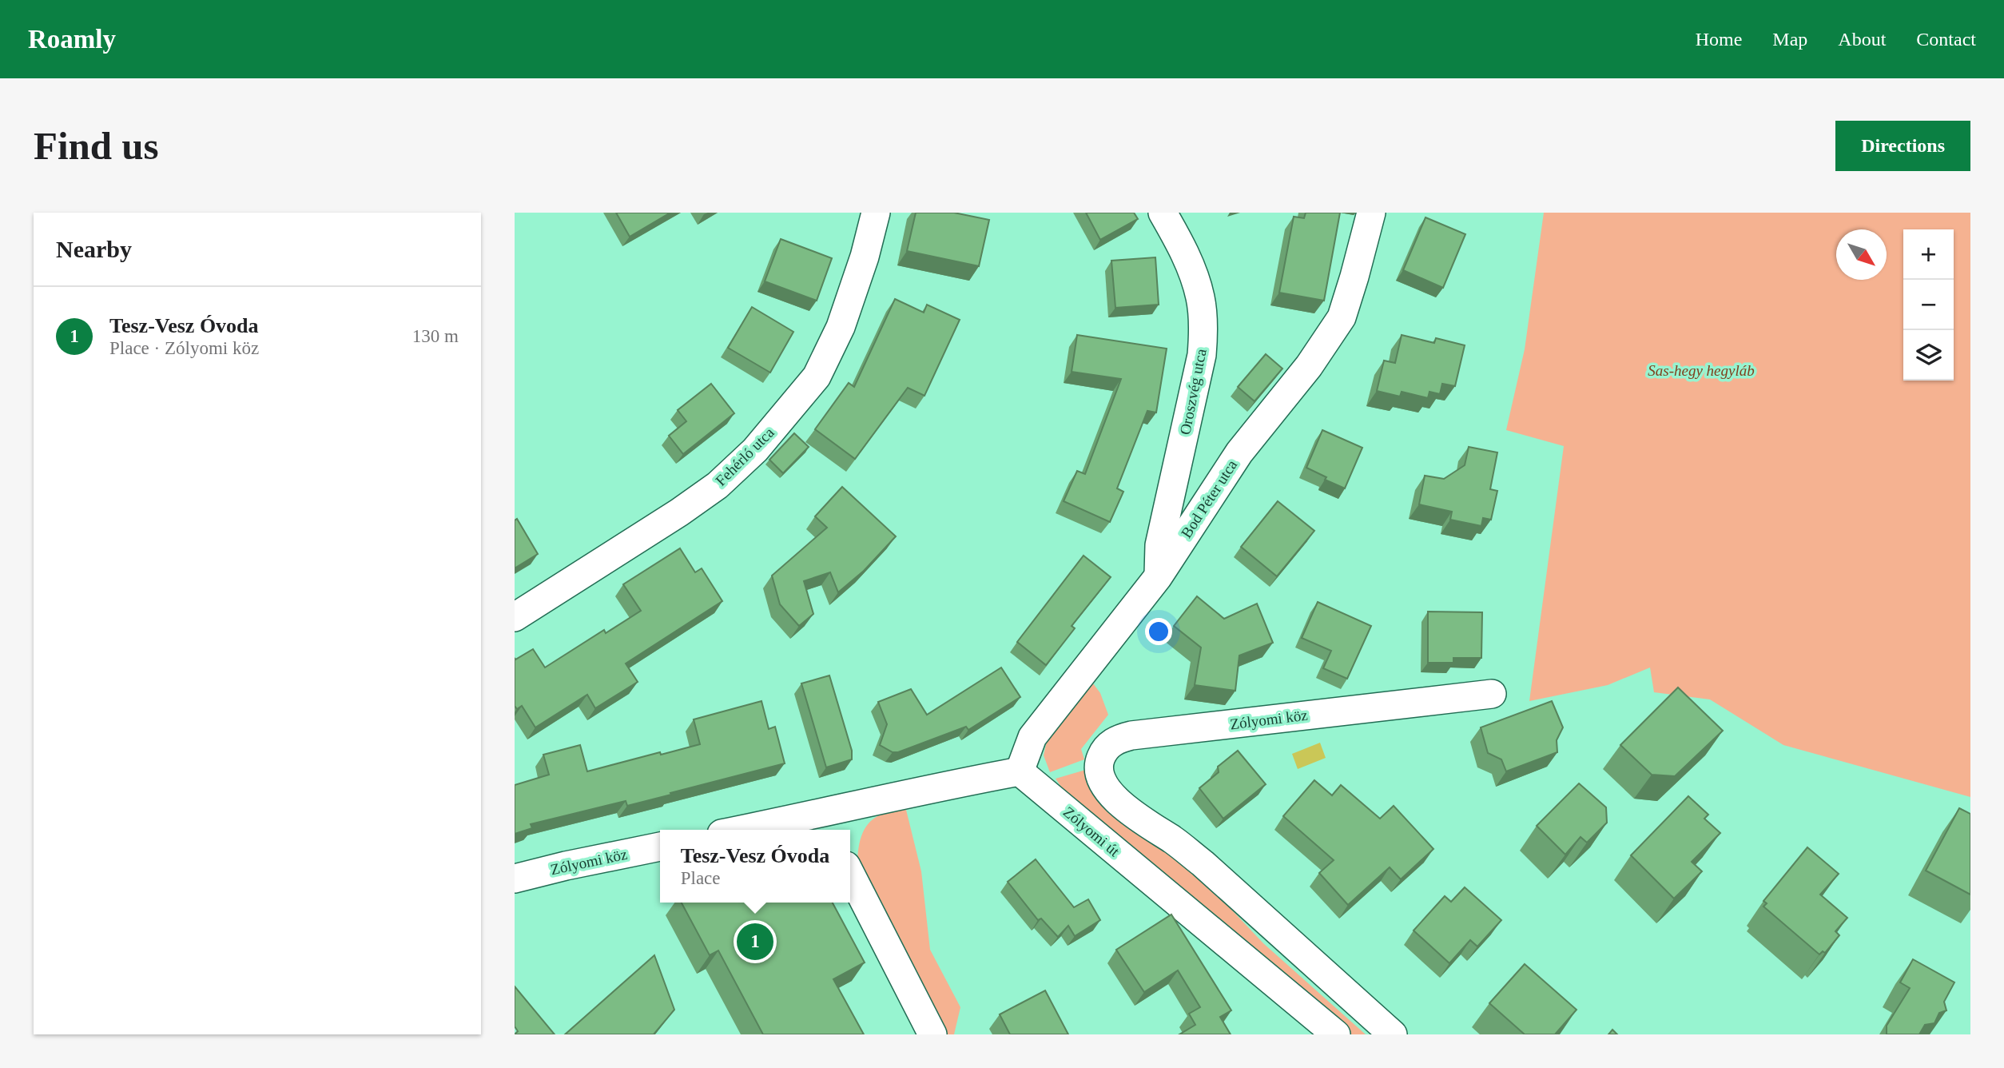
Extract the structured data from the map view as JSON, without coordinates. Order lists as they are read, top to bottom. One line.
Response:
{"streets":{"street":["Oroszvég utca","Fehérló utca","Bod Péter utca","Zólyomi köz","Zólyomi út"]},"crossings":[["Oroszvég utca","Bod Péter utca"],["Bod Péter utca","Zólyomi út"]],"parks":["Sas-hegy hegyláb"],"north":"bottom right","page":{"header":"Roamly","nav":["Home","Map","About","Contact"],"buttons":"Directions","title":"Find us","heading":"Nearby","map_buttons":["+","−"],"list":[{"mark":"1","name":"Tesz-Vesz Óvoda","note":"Place · Zólyomi köz","value":"130 m"}],"popup":["Tesz-Vesz Óvoda","Place"],"pins":"1"}}
